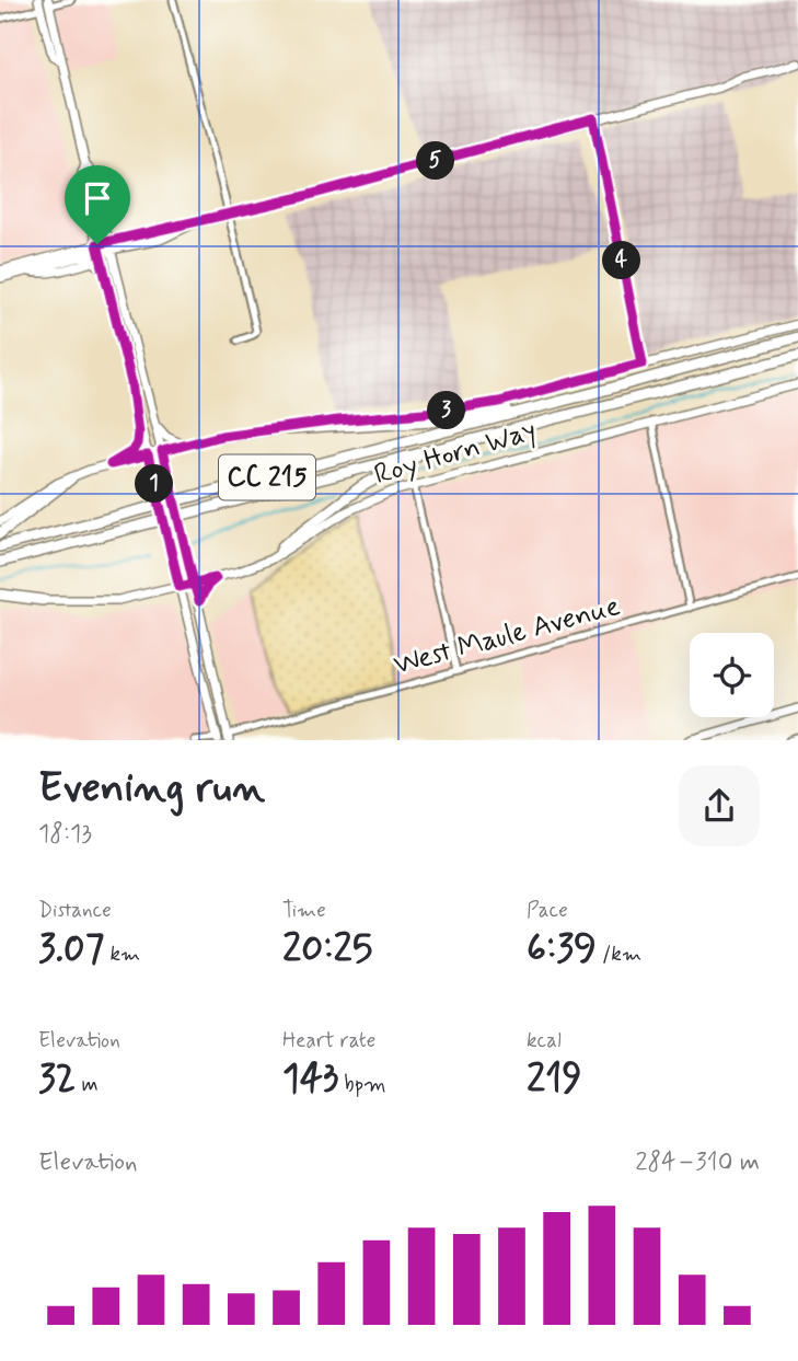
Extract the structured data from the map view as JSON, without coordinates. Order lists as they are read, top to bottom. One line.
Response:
{"streets":{"highway":["CC 215"],"main road":["Roy Horn Way"],"street":["West Maule Avenue"]},"page":{"pins":["5","4","3","1"],"heading":["Evening run","18:13"],"stats":[["Distance","3.07 km"],["Time","20:25"],["Pace","6:39 /km"],["Elevation","32 m"],["Heart rate","143 bpm"],["kcal","219"]],"chart":["Elevation","284–310 m"]}}
